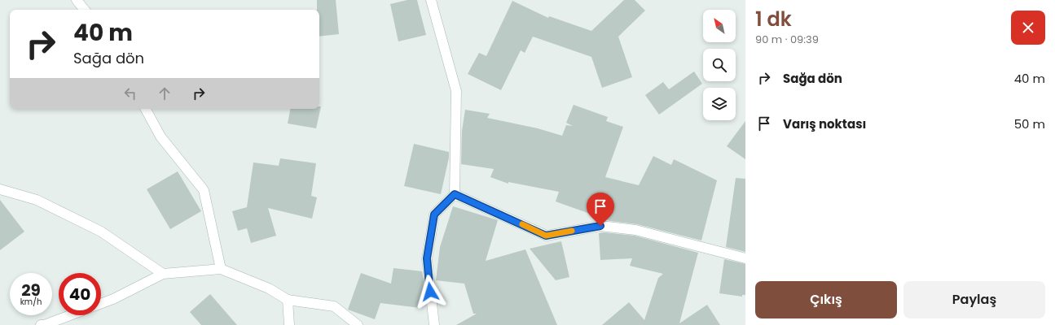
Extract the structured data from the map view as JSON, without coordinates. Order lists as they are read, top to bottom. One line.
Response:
{"north":"top left","page":{"heading":["1 dk","90 m · 09:39"],"turn":["40 m","Sağa dön"],"list":[{"name":"Sağa dön","value":"40 m"},{"name":"Varış noktası","value":"50 m"}],"speed":"29 km/h","limit":"40","buttons":["Çıkış","Paylaş"]}}
